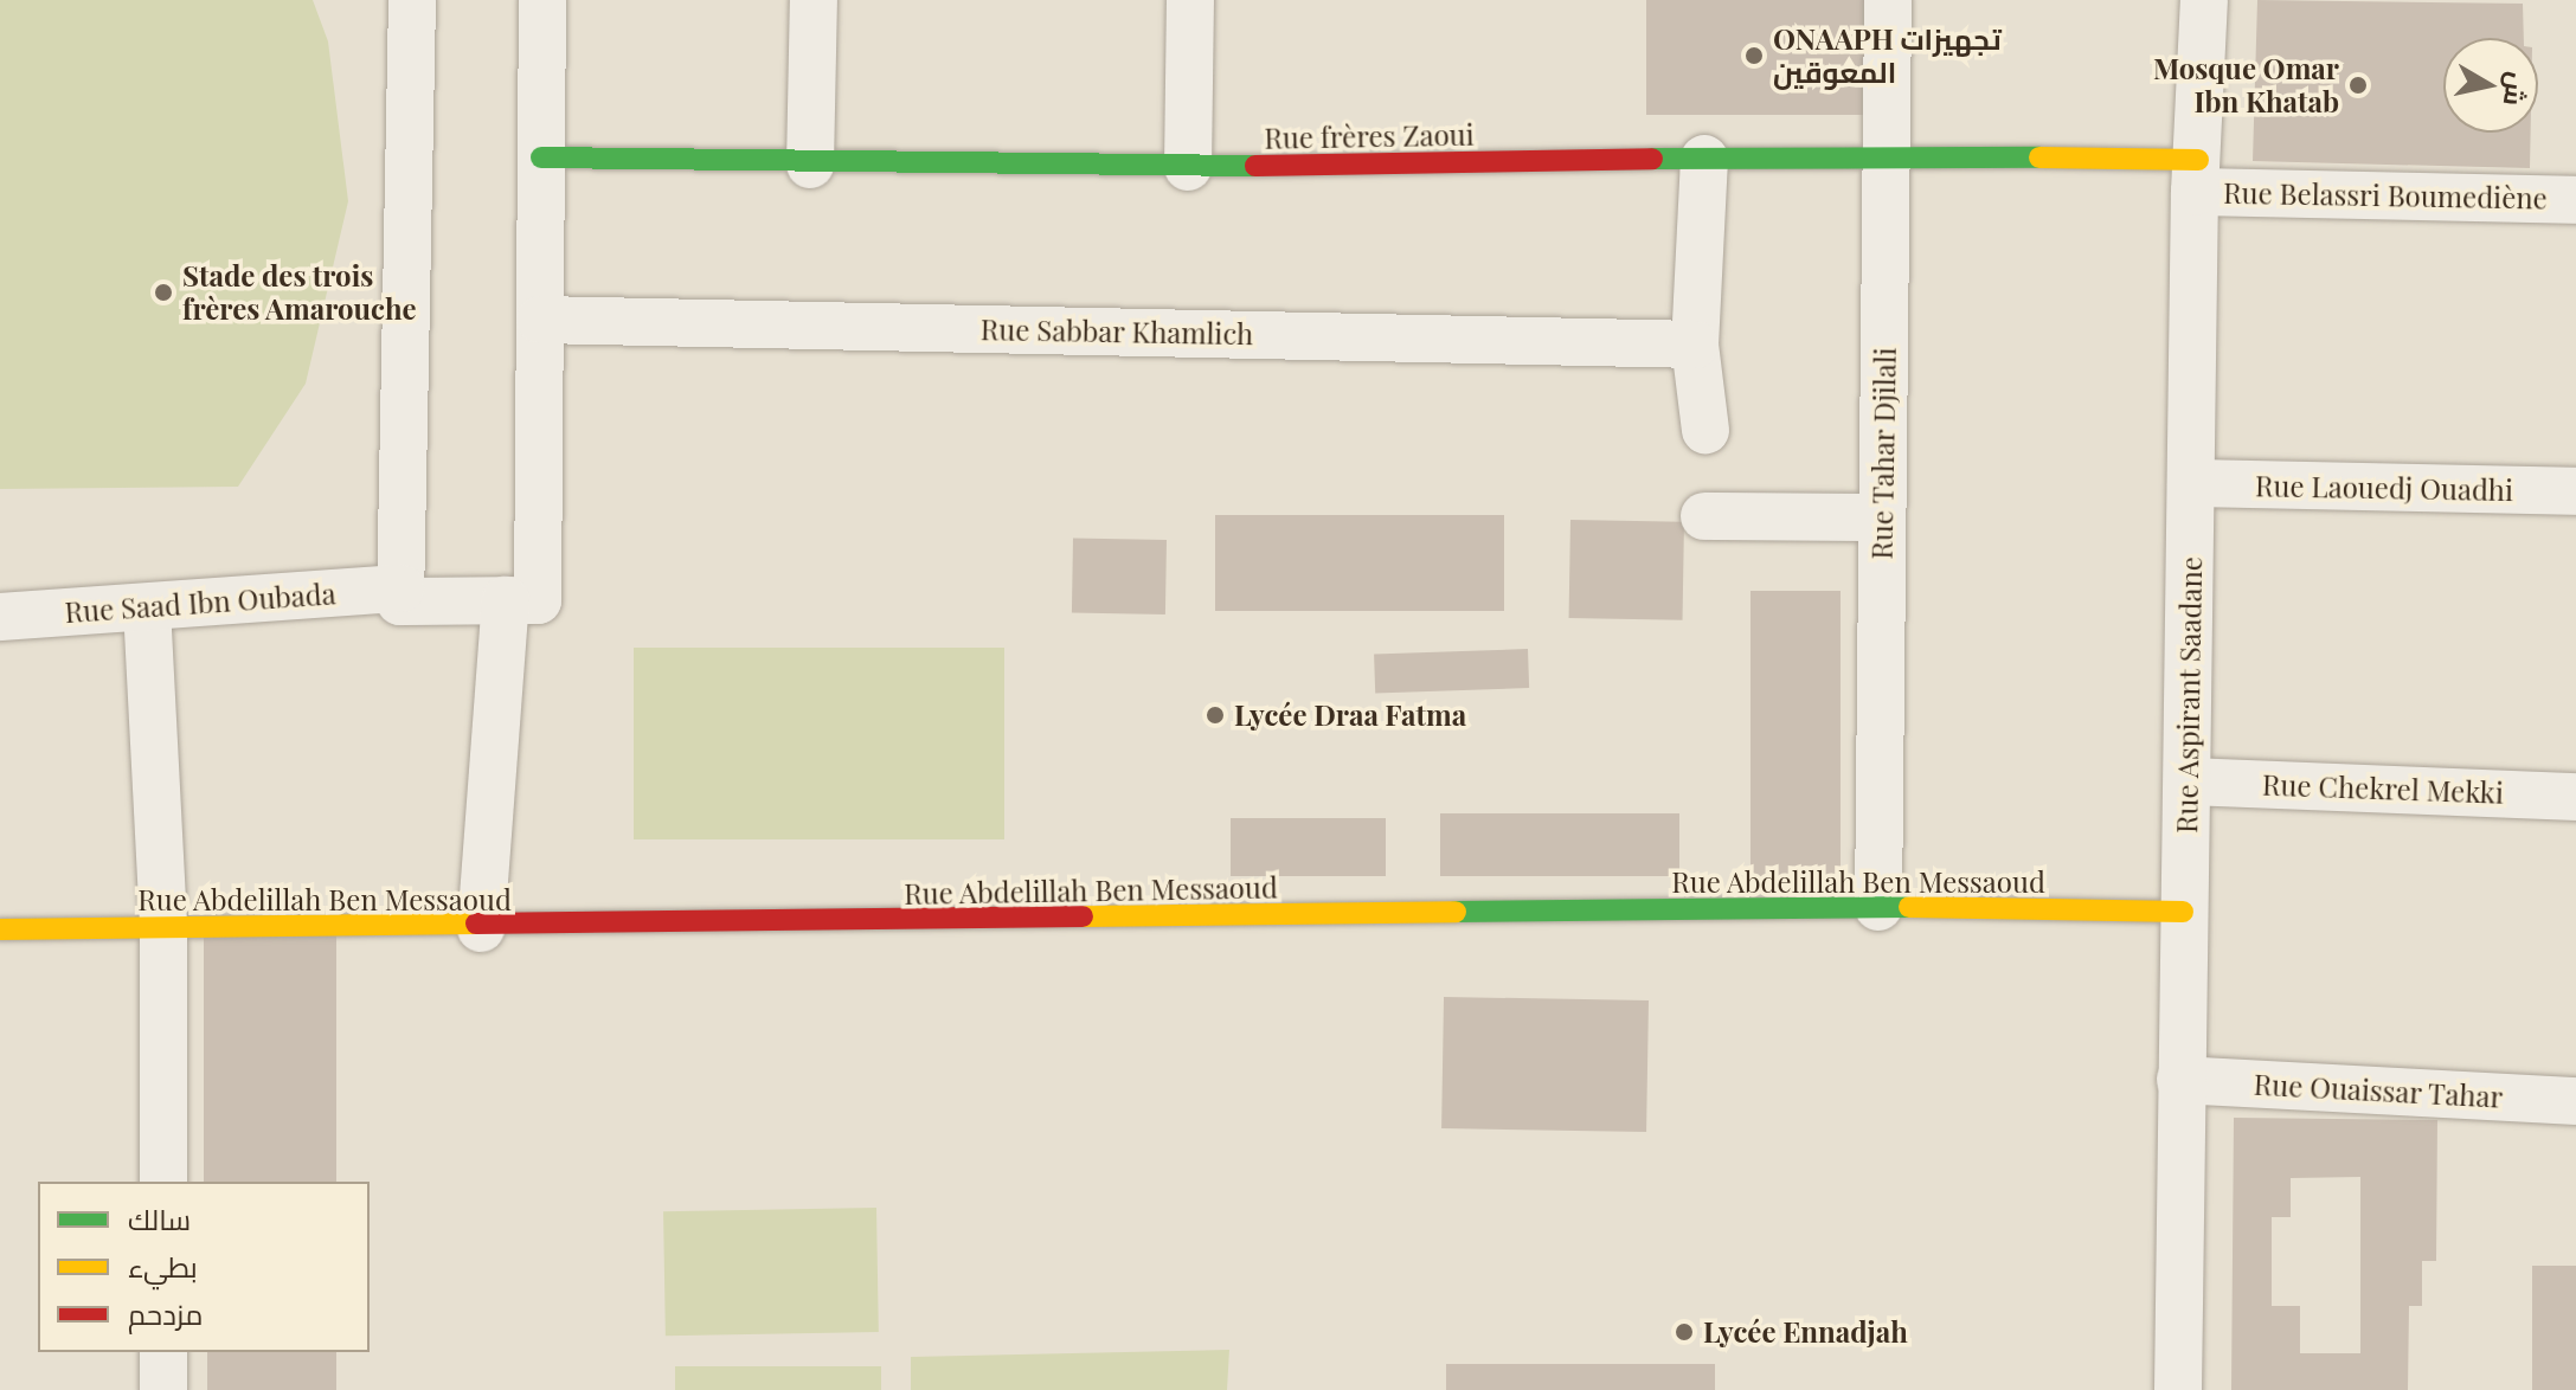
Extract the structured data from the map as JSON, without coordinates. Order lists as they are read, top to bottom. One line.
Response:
{"streets":{"street":["Rue frères Zaoui","Rue Belassri Boumediène","Rue Sabbar Khamlich","Rue Tahar Djilali","Rue Laouedj Ouadhi","Rue Saad Ibn Oubada","Rue Aspirant Saadane","Rue Chekrel Mekki","Rue Abdelillah Ben Messaoud","Rue Ouaissar Tahar"]},"crossings":[["Rue frères Zaoui","Rue Belassri Boumediène"],["Rue frères Zaoui","Rue Tahar Djilali"],["Rue frères Zaoui","Rue Aspirant Saadane"],["Rue Belassri Boumediène","Rue Aspirant Saadane"],["Rue Tahar Djilali","Rue Abdelillah Ben Messaoud"],["Rue Laouedj Ouadhi","Rue Aspirant Saadane"],["Rue Aspirant Saadane","Rue Chekrel Mekki"],["Rue Aspirant Saadane","Rue Abdelillah Ben Messaoud"],["Rue Aspirant Saadane","Rue Ouaissar Tahar"]],"places":["ONAAPH تجهيزات المعوقين","Mosque Omar Ibn Khatab","Stade des trois frères Amarouche","Lycée Draa Fatma","Lycée Ennadjah"],"legend":["سالك","بطيء","مزدحم"],"north":"right"}
